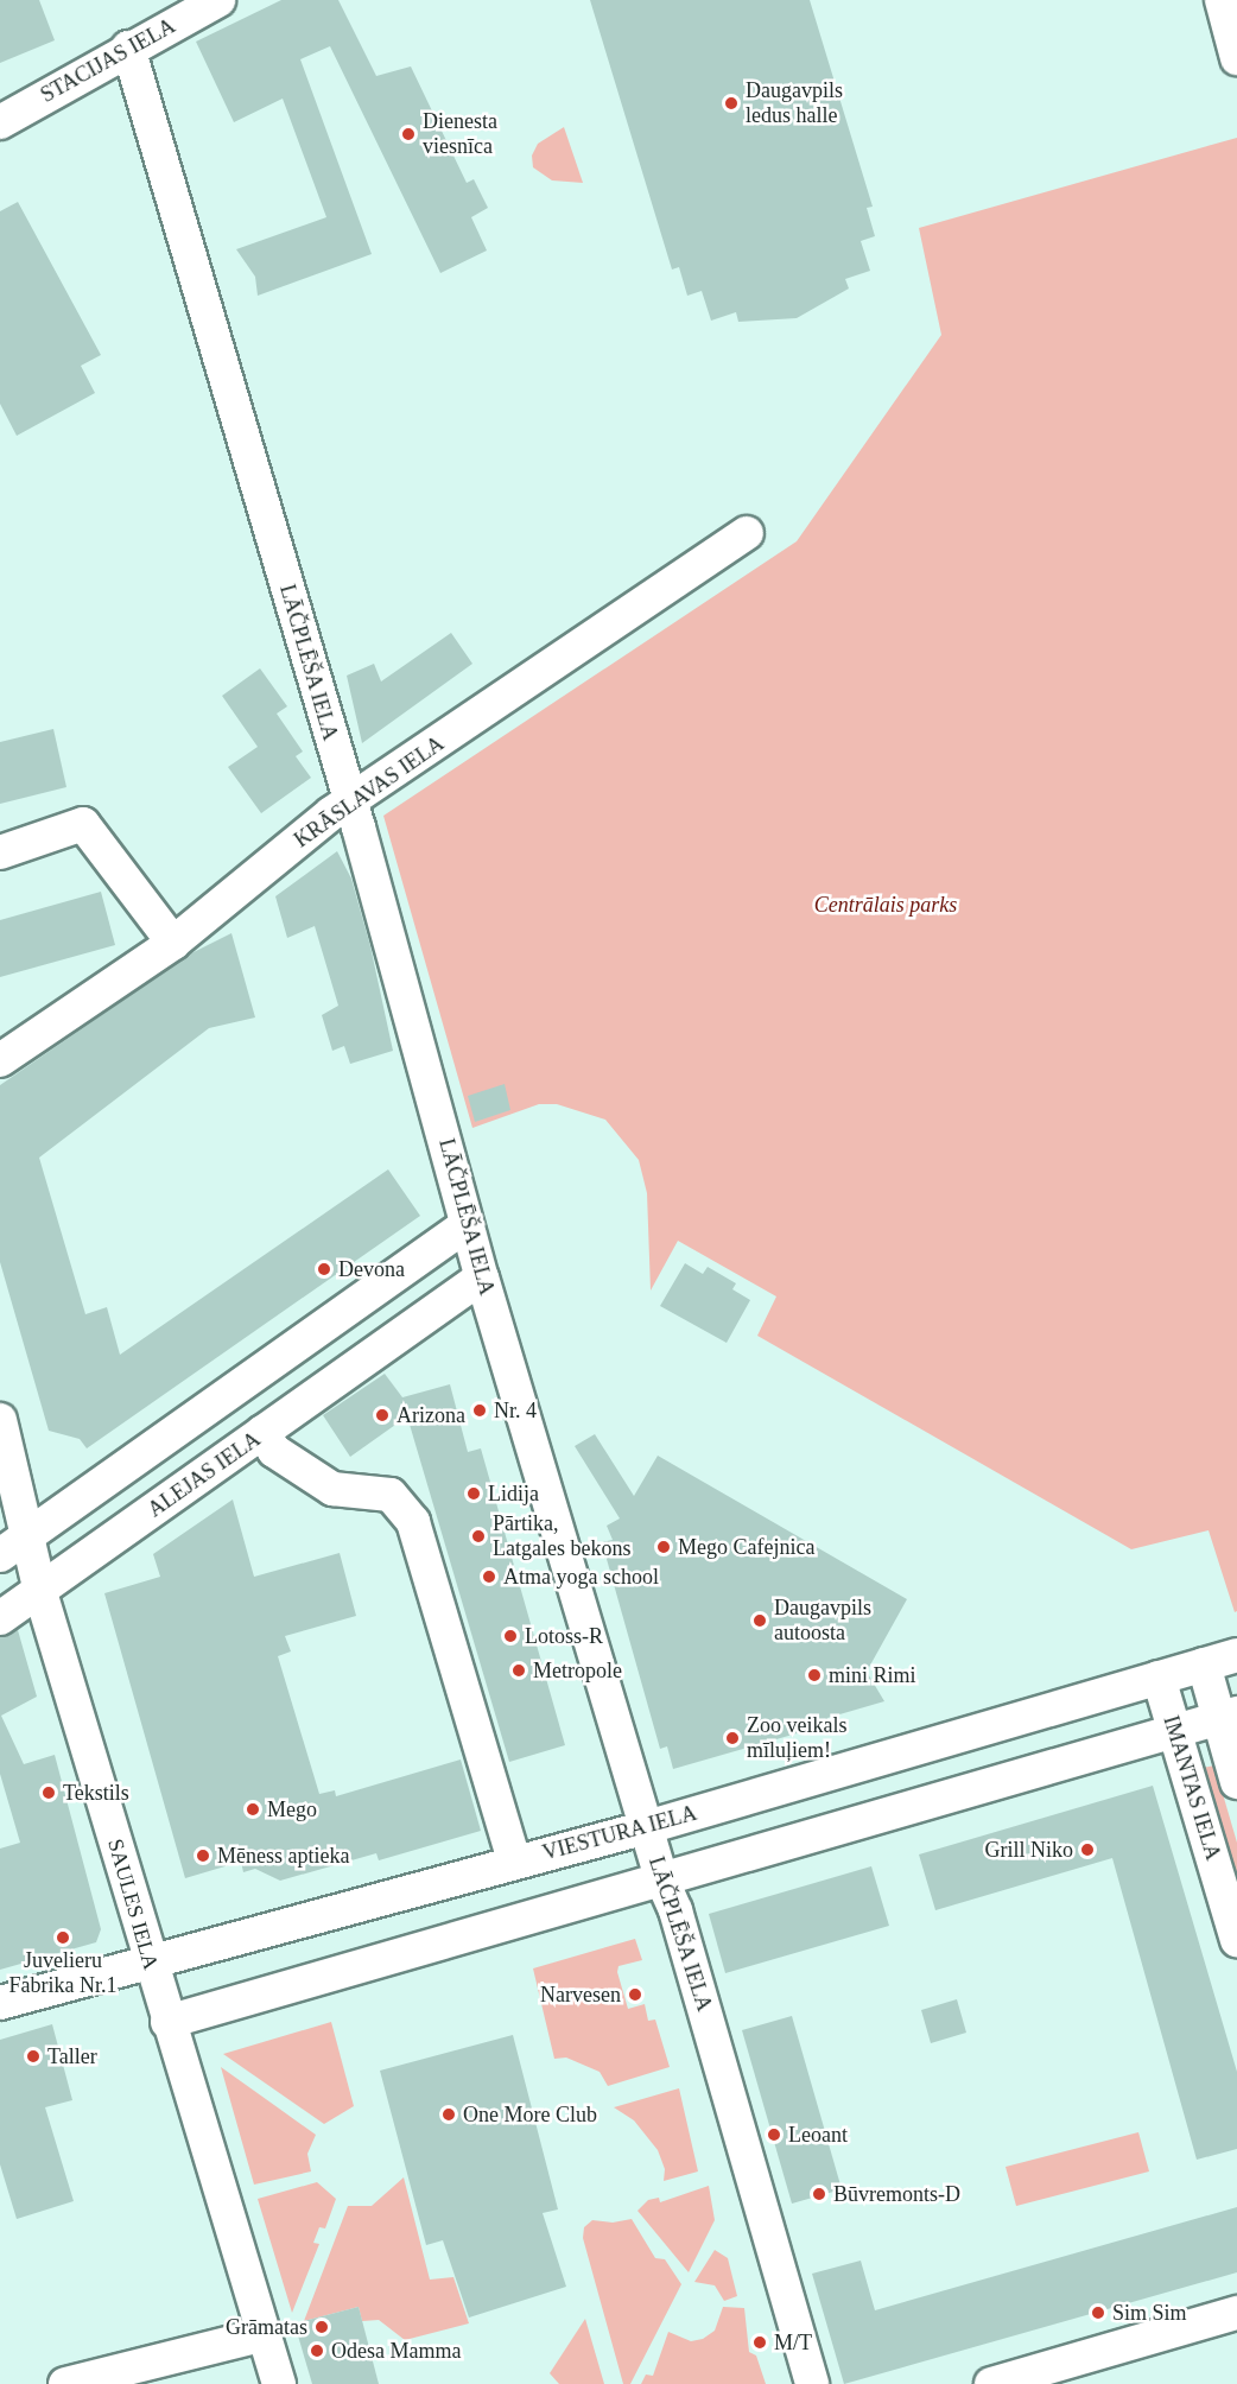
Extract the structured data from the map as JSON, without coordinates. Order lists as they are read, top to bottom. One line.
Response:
{"streets":{"street":["STACIJAS IELA","LĀČPLĒŠA IELA","KRĀSLAVAS IELA","ALEJAS IELA","IMANTAS IELA","VIESTURA IELA","SAULES IELA"]},"crossings":[["STACIJAS IELA","LĀČPLĒŠA IELA"],["LĀČPLĒŠA IELA","KRĀSLAVAS IELA"],["LĀČPLĒŠA IELA","ALEJAS IELA"],["LĀČPLĒŠA IELA","VIESTURA IELA"],["ALEJAS IELA","SAULES IELA"],["IMANTAS IELA","VIESTURA IELA"],["VIESTURA IELA","SAULES IELA"]],"parks":["Centrālais parks"],"places":["Daugavpils ledus halle","Dienesta viesnīca","Devona","Nr. 4","Arizona","Lidija","Pārtika, Latgales bekons","Mego Cafejnica","Atma yoga school","Daugavpils autoosta","Lotoss-R","Metropole","mini Rimi","Zoo veikals mīluļiem!","Tekstils","Mego","Grill Niko","Mēness aptieka","Juvelieru Fabrika Nr.1","Narvesen","Taller","One More Club","Leoant","Būvremonts-D","Sim Sim","Grāmatas","M/T","Odesa Mamma"]}
